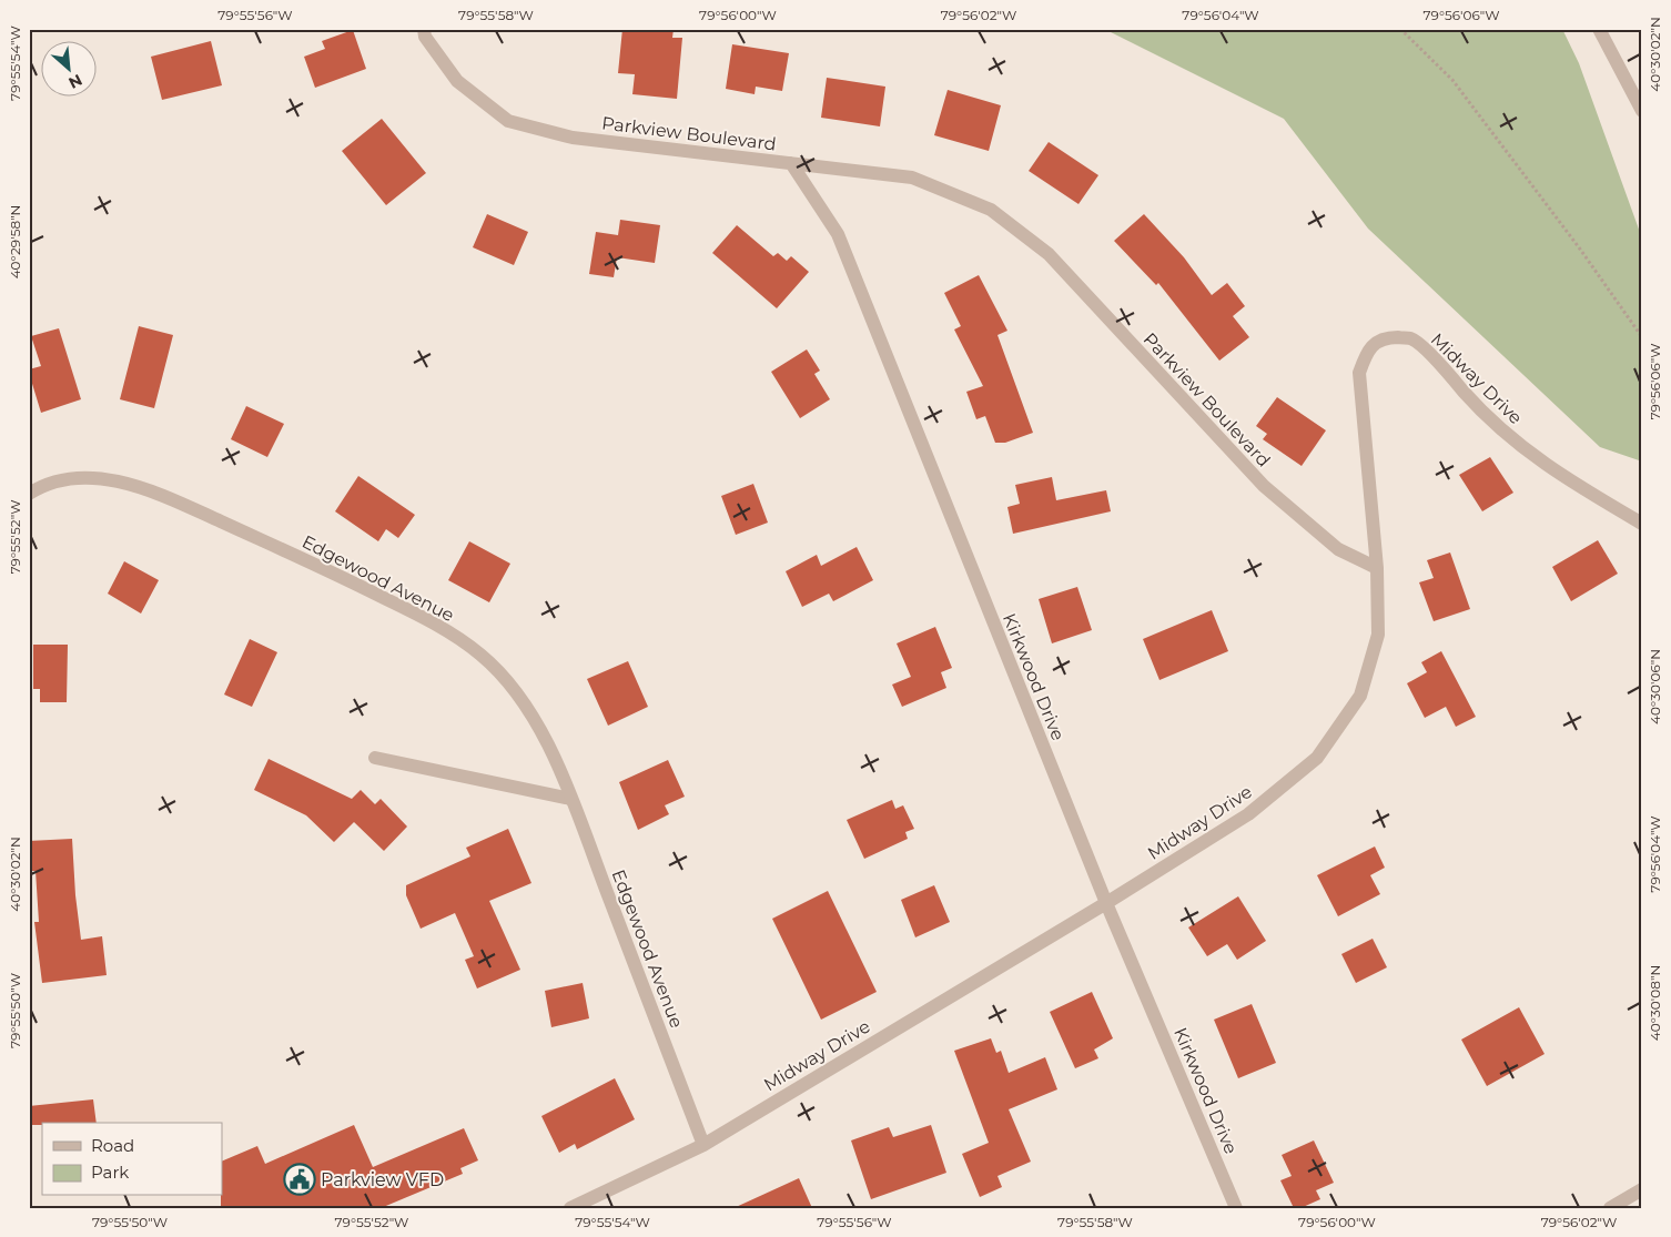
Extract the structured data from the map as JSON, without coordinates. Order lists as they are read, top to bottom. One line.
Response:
{"streets":{"street":["Parkview Boulevard","Midway Drive","Edgewood Avenue","Kirkwood Drive"]},"crossings":[["Parkview Boulevard","Midway Drive"],["Parkview Boulevard","Kirkwood Drive"],["Midway Drive","Edgewood Avenue"],["Midway Drive","Kirkwood Drive"]],"places":{"public building":["Parkview VFD"]},"legend":["Road","Park"],"north":"bottom right","coordinates":["79°55'56\"W","79°55'58\"W","79°56'00\"W","79°56'02\"W","79°56'04\"W","79°56'06\"W","40°30'02\"N","79°55'54\"W","40°29'58\"N","79°55'52\"W","40°30'06\"N","40°30'08\"N","79°55'50\"W"]}
